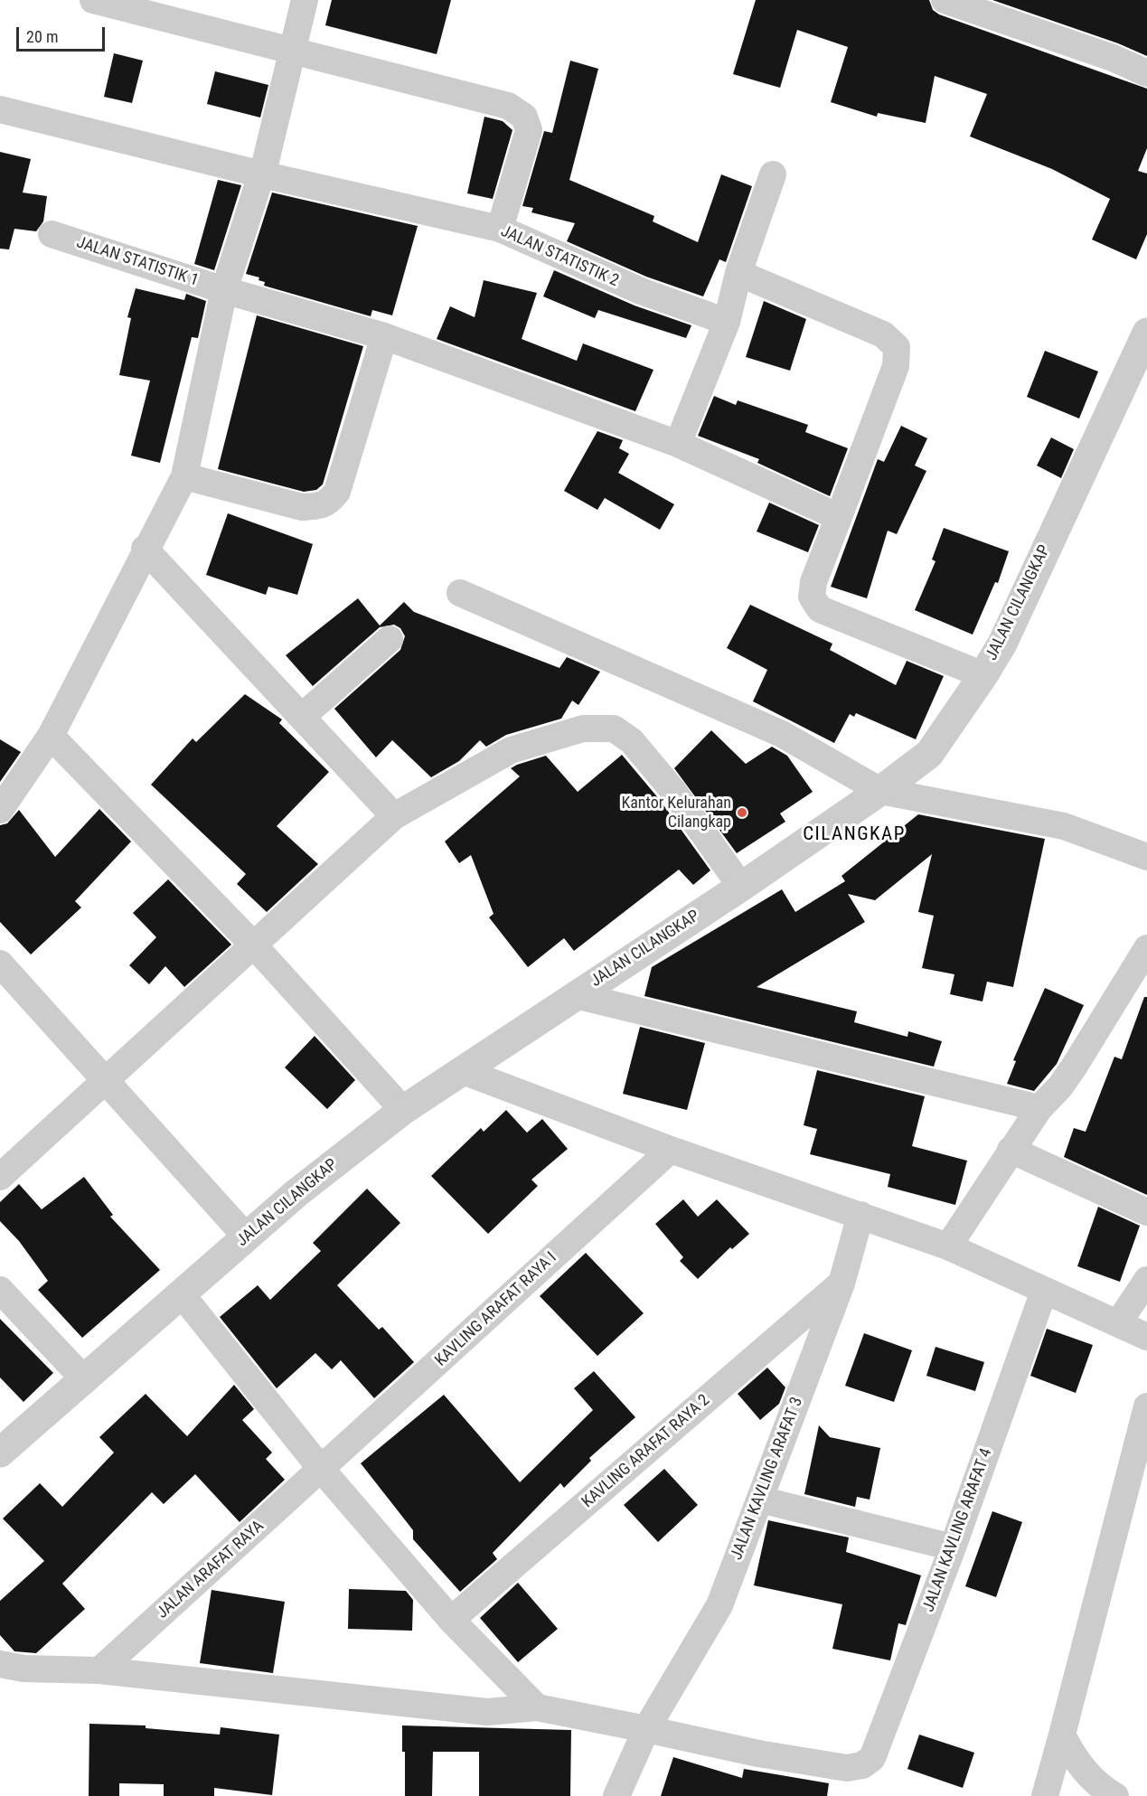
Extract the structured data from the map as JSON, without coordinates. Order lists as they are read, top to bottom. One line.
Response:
{"streets":{"street":["JALAN STATISTIK 2","JALAN STATISTIK 1","JALAN CILANGKAP","KAVLING ARAFAT RAYA I","KAVLING ARAFAT RAYA 2","JALAN KAVLING ARAFAT 3","JALAN KAVLING ARAFAT 4","JALAN ARAFAT RAYA"]},"crossings":[["KAVLING ARAFAT RAYA I","JALAN ARAFAT RAYA"],["KAVLING ARAFAT RAYA 2","JALAN KAVLING ARAFAT 3"],["JALAN KAVLING ARAFAT 3","JALAN KAVLING ARAFAT 4"]],"districts":["CILANGKAP"],"places":["Kantor Kelurahan Cilangkap"],"scale_bar":"20 m"}
